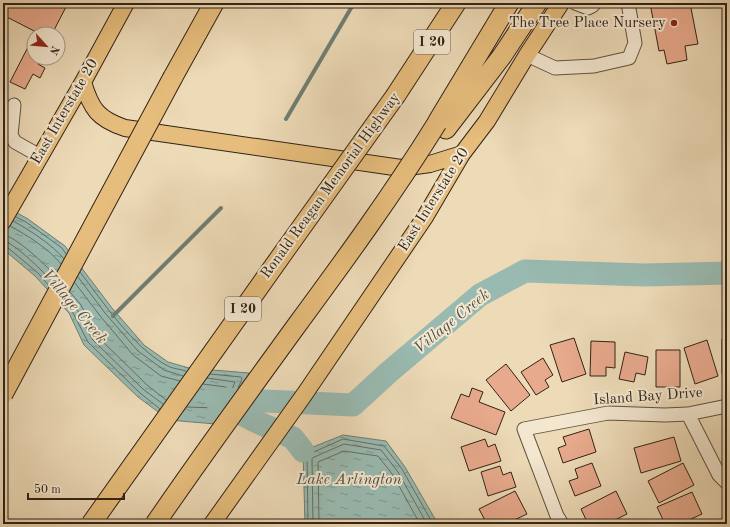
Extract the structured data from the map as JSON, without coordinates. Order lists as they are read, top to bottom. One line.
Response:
{"streets":{"highway":["I 20","Ronald Reagan Memorial Highway"],"main road":["East Interstate 20"],"street":["Island Bay Drive"]},"water":["Village Creek","Lake Arlington"],"places":["The Tree Place Nursery"],"scale_bar":"50 m","north":"bottom right"}
